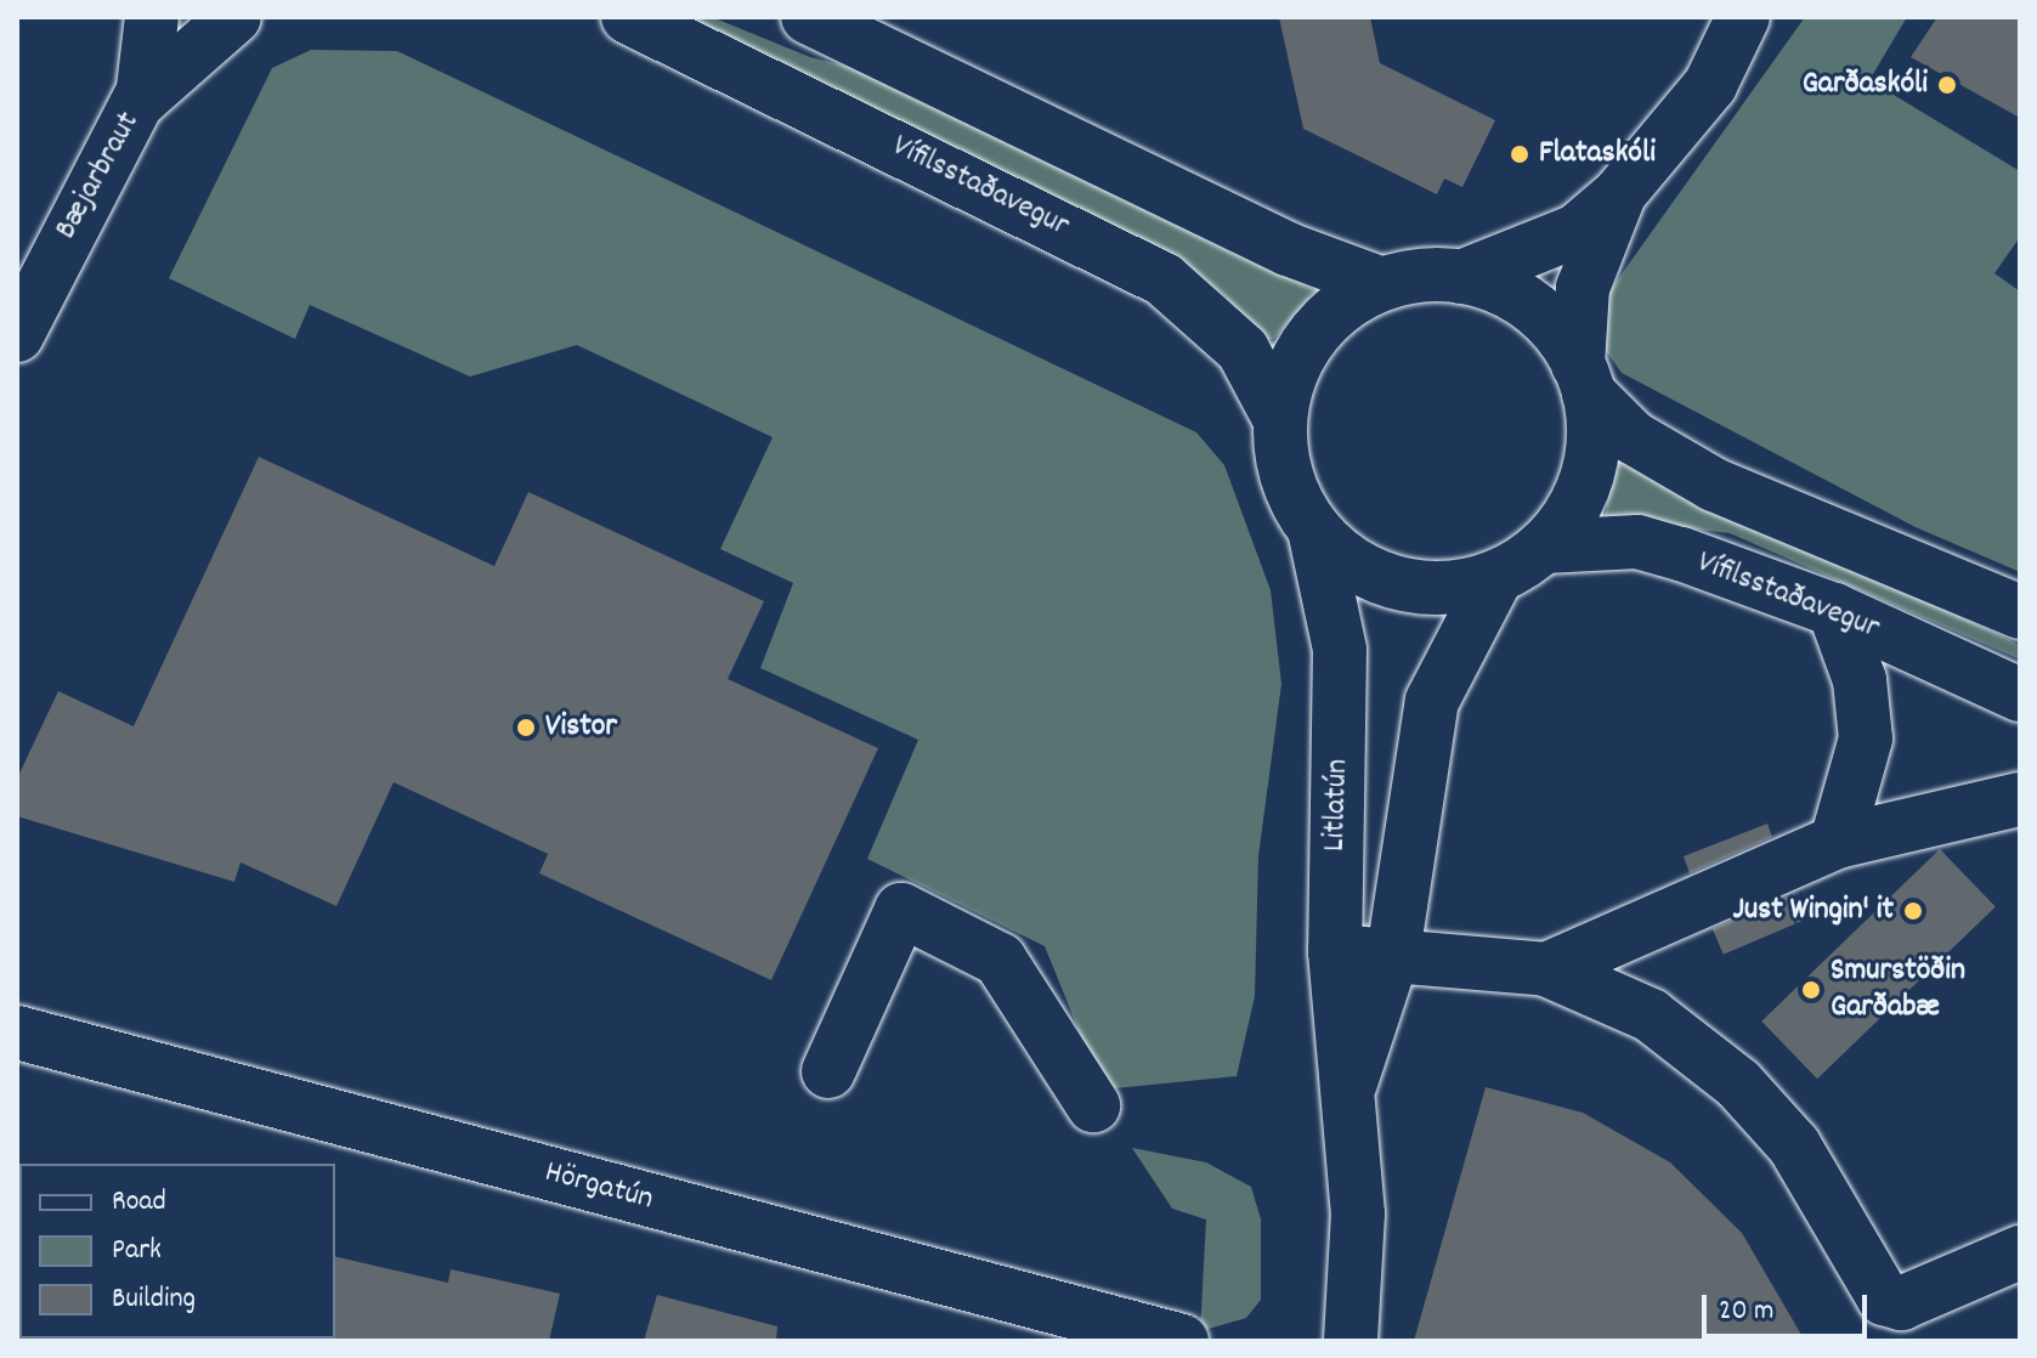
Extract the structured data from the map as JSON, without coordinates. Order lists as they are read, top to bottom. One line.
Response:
{"streets":{"main road":["Bæjarbraut","Vífilsstaðavegur","Litlatún","Hörgatún"]},"crossings":[["Vífilsstaðavegur","Litlatún"]],"places":["Garðaskóli","Flataskóli","Vistor","Just Wingin' it","Smurstöðin Garðabæ"],"legend":["Road","Park","Building"],"scale_bar":"20 m"}
